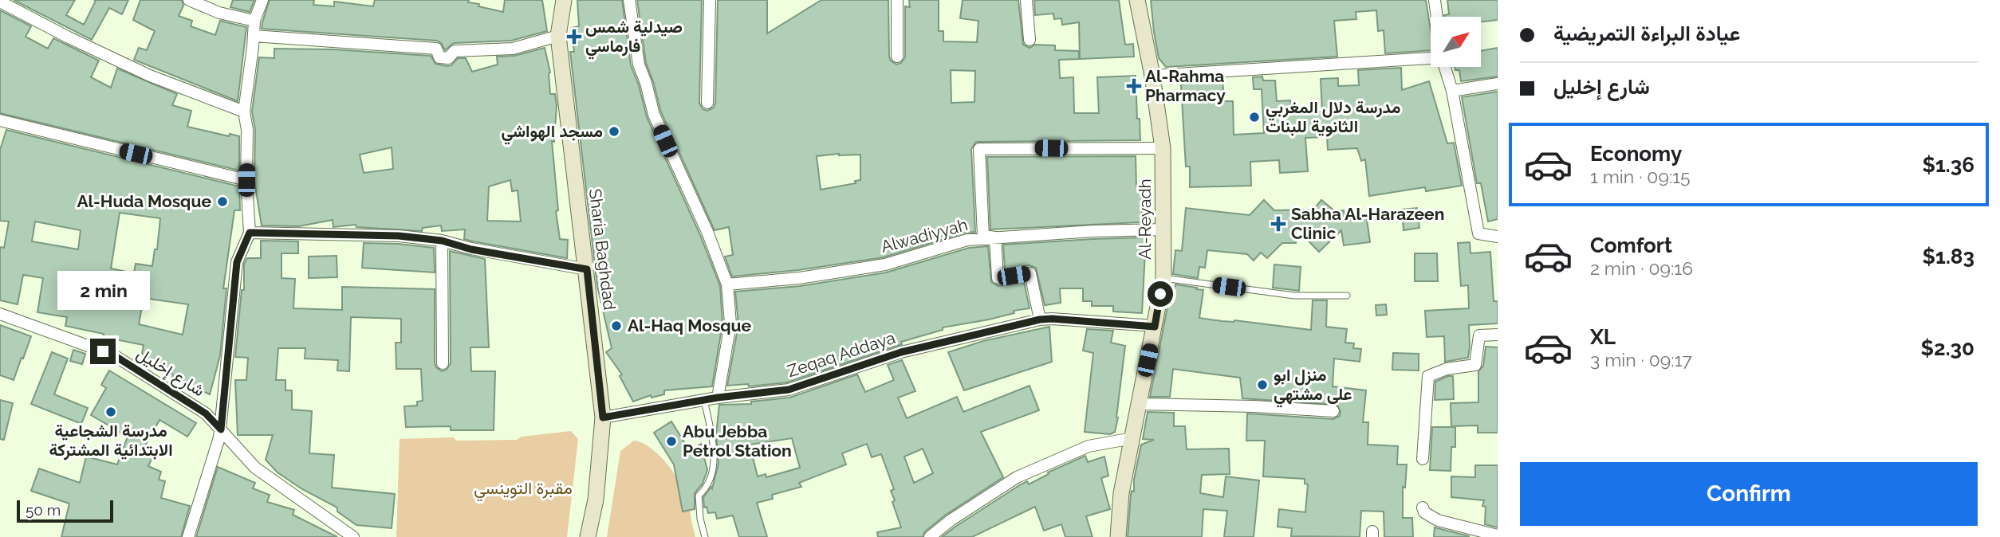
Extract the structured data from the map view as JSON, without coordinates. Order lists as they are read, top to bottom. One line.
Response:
{"streets":{"street":["Al-Reyadh","Alwadiyyah","Sharia Baghdad","Zeqaq Addaya","شارع إخليل"]},"crossings":[["Al-Reyadh","Alwadiyyah"],["Al-Reyadh","Zeqaq Addaya"],["Sharia Baghdad","Zeqaq Addaya"]],"parks":["مقبرة التوينسي"],"places":{"health":["صيدلية شمس فارماسي","Al-Rahma Pharmacy","Sabha Al-Harazeen Clinic"],"other":["مدرسة دلال المغربي الثانوية للبنات","مسجد الهواشي","Al-Huda Mosque","Al-Haq Mosque","منزل ابو على مشتهي","مدرسة الشجاعية الابتدائية المشتركة","Abu Jebba Petrol Station"]},"scale_bar":"50 m","north":"top right","page":{"banner":["عيادة البراءة التمريضية","شارع إخليل"],"list":[{"name":"Economy","note":"1 min · 09:15","value":"$1.36"},{"name":"Comfort","note":"2 min · 09:16","value":"$1.83"},{"name":"XL","note":"3 min · 09:17","value":"$2.30"}],"bubble":"2 min","buttons":"Confirm","scale":"50 m"}}
